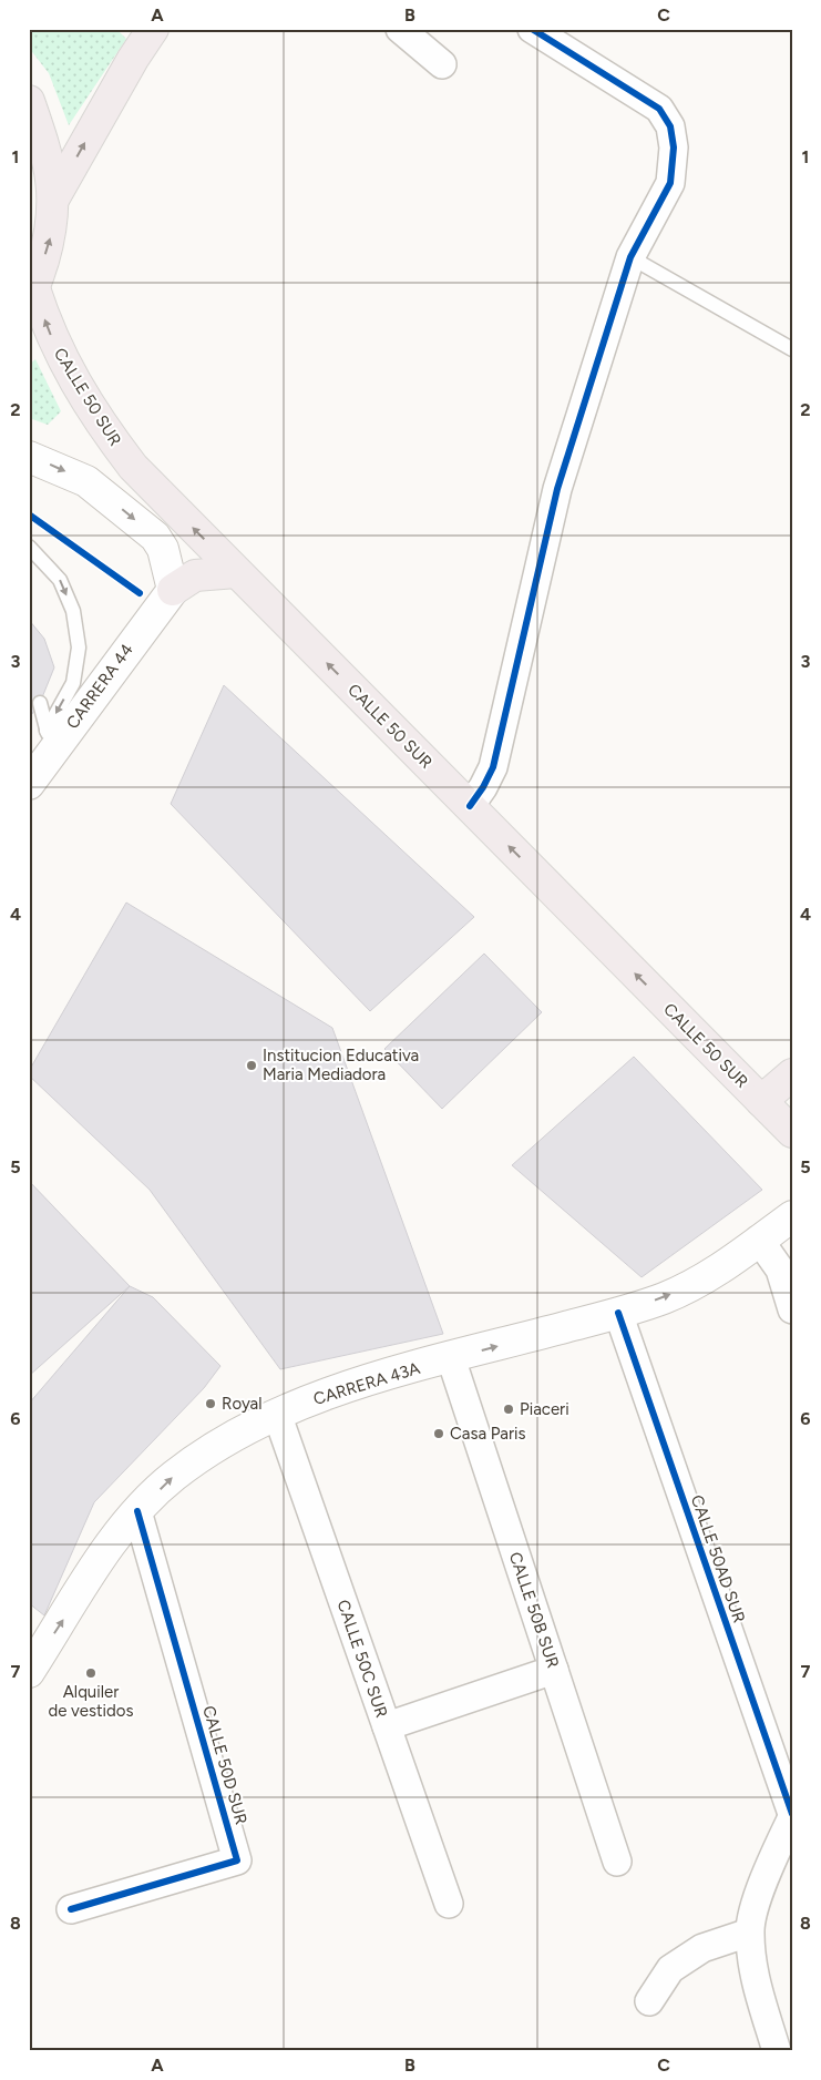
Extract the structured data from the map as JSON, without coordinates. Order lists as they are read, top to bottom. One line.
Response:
{"streets":{"main road":["CALLE 50 SUR","CARRERA 44","CARRERA 43A"],"street":["CALLE 50AD SUR","CALLE 50B SUR","CALLE 50C SUR","CALLE 50D SUR"]},"crossings":[["CARRERA 43A","CALLE 50AD SUR"],["CARRERA 43A","CALLE 50B SUR"],["CARRERA 43A","CALLE 50C SUR"],["CARRERA 43A","CALLE 50D SUR"]],"one_way":["CALLE 50 SUR","CARRERA 43A"],"places":["Institucion Educativa Maria Mediadora","Royal","Piaceri","Casa Paris","Alquiler de vestidos"],"grid":{"columns":["A","B","C"],"rows":["1","2","3","4","5","6","7","8"]}}
